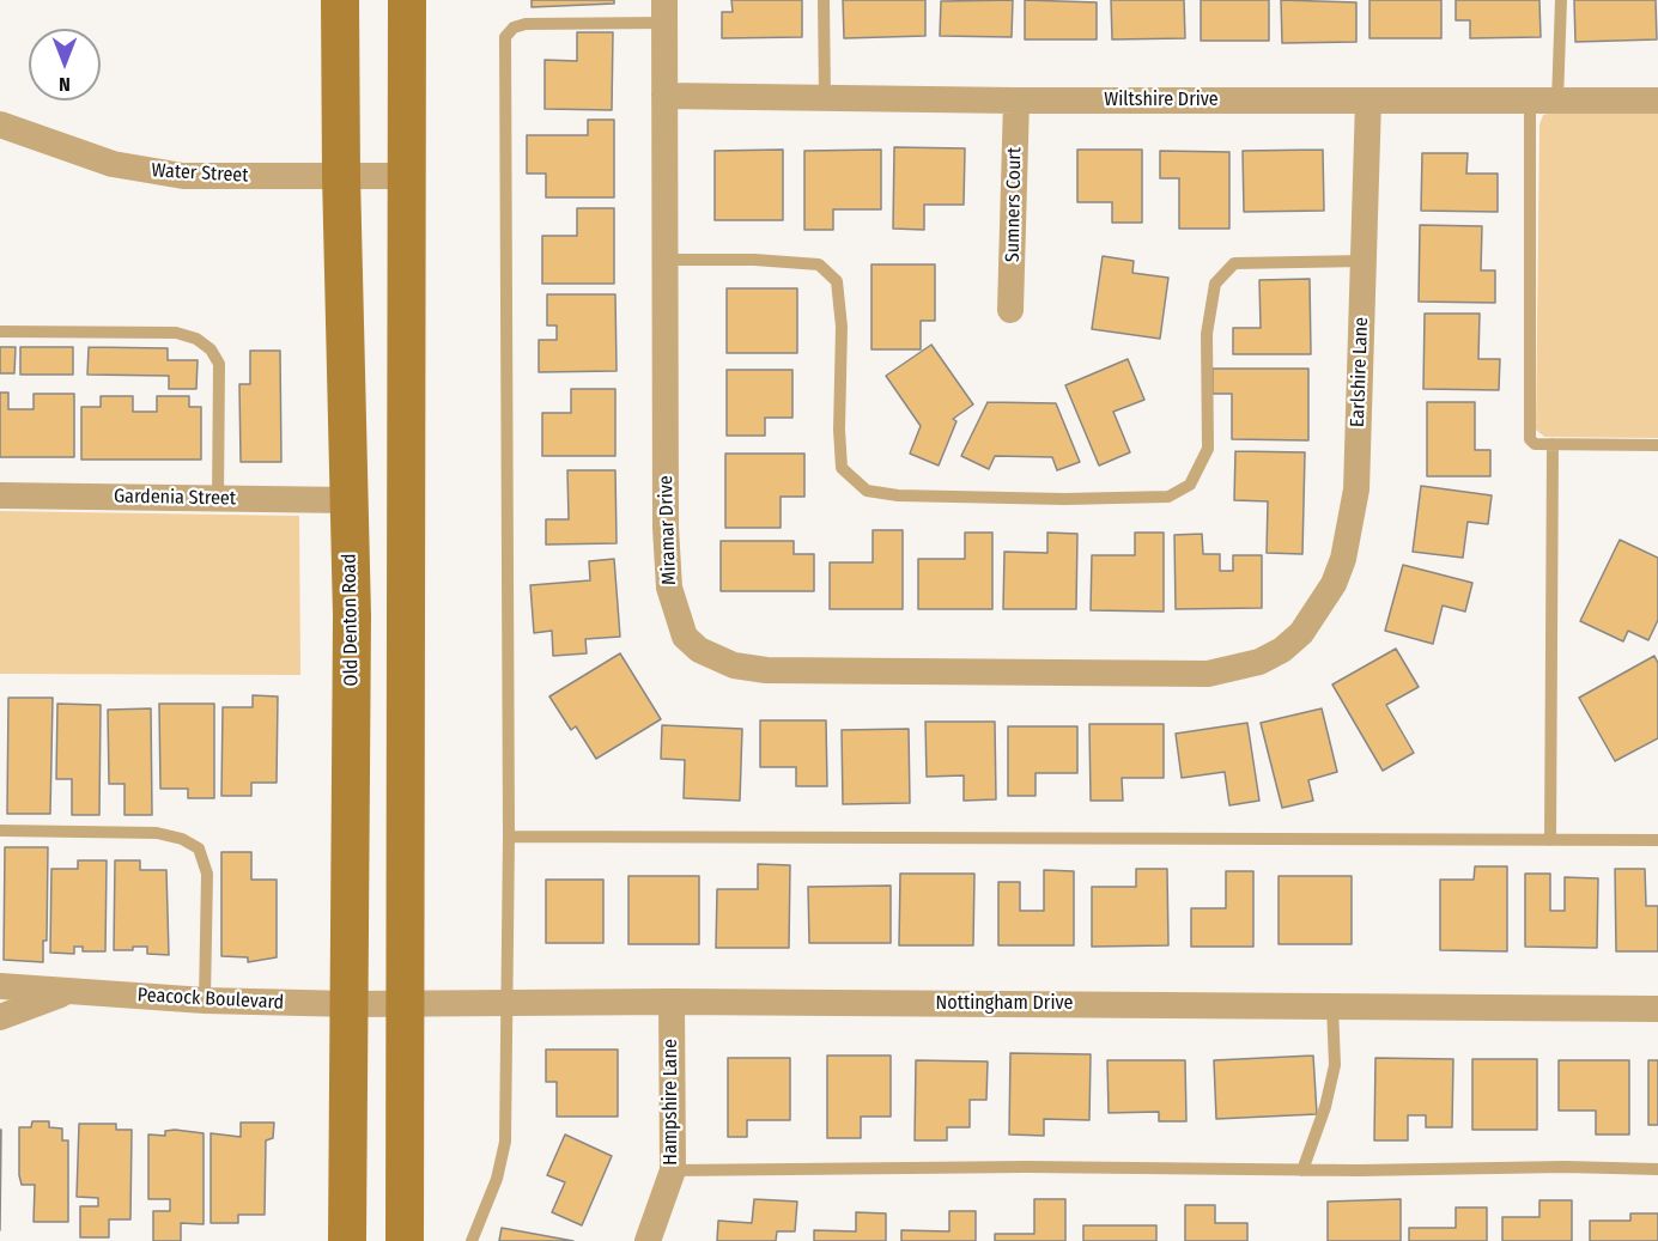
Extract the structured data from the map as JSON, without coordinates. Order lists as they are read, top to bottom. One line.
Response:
{"streets":{"main road":["Old Denton Road"],"street":["Wiltshire Drive","Water Street","Sumners Court","Earlshire Lane","Gardenia Street","Miramar Drive","Peacock Boulevard","Nottingham Drive","Hampshire Lane"]},"crossings":[["Wiltshire Drive","Sumners Court"],["Wiltshire Drive","Earlshire Lane"],["Wiltshire Drive","Miramar Drive"],["Water Street","Old Denton Road"],["Earlshire Lane","Miramar Drive"],["Gardenia Street","Old Denton Road"],["Old Denton Road","Peacock Boulevard"],["Old Denton Road","Nottingham Drive"],["Peacock Boulevard","Nottingham Drive"],["Nottingham Drive","Hampshire Lane"]],"north":"bottom"}
